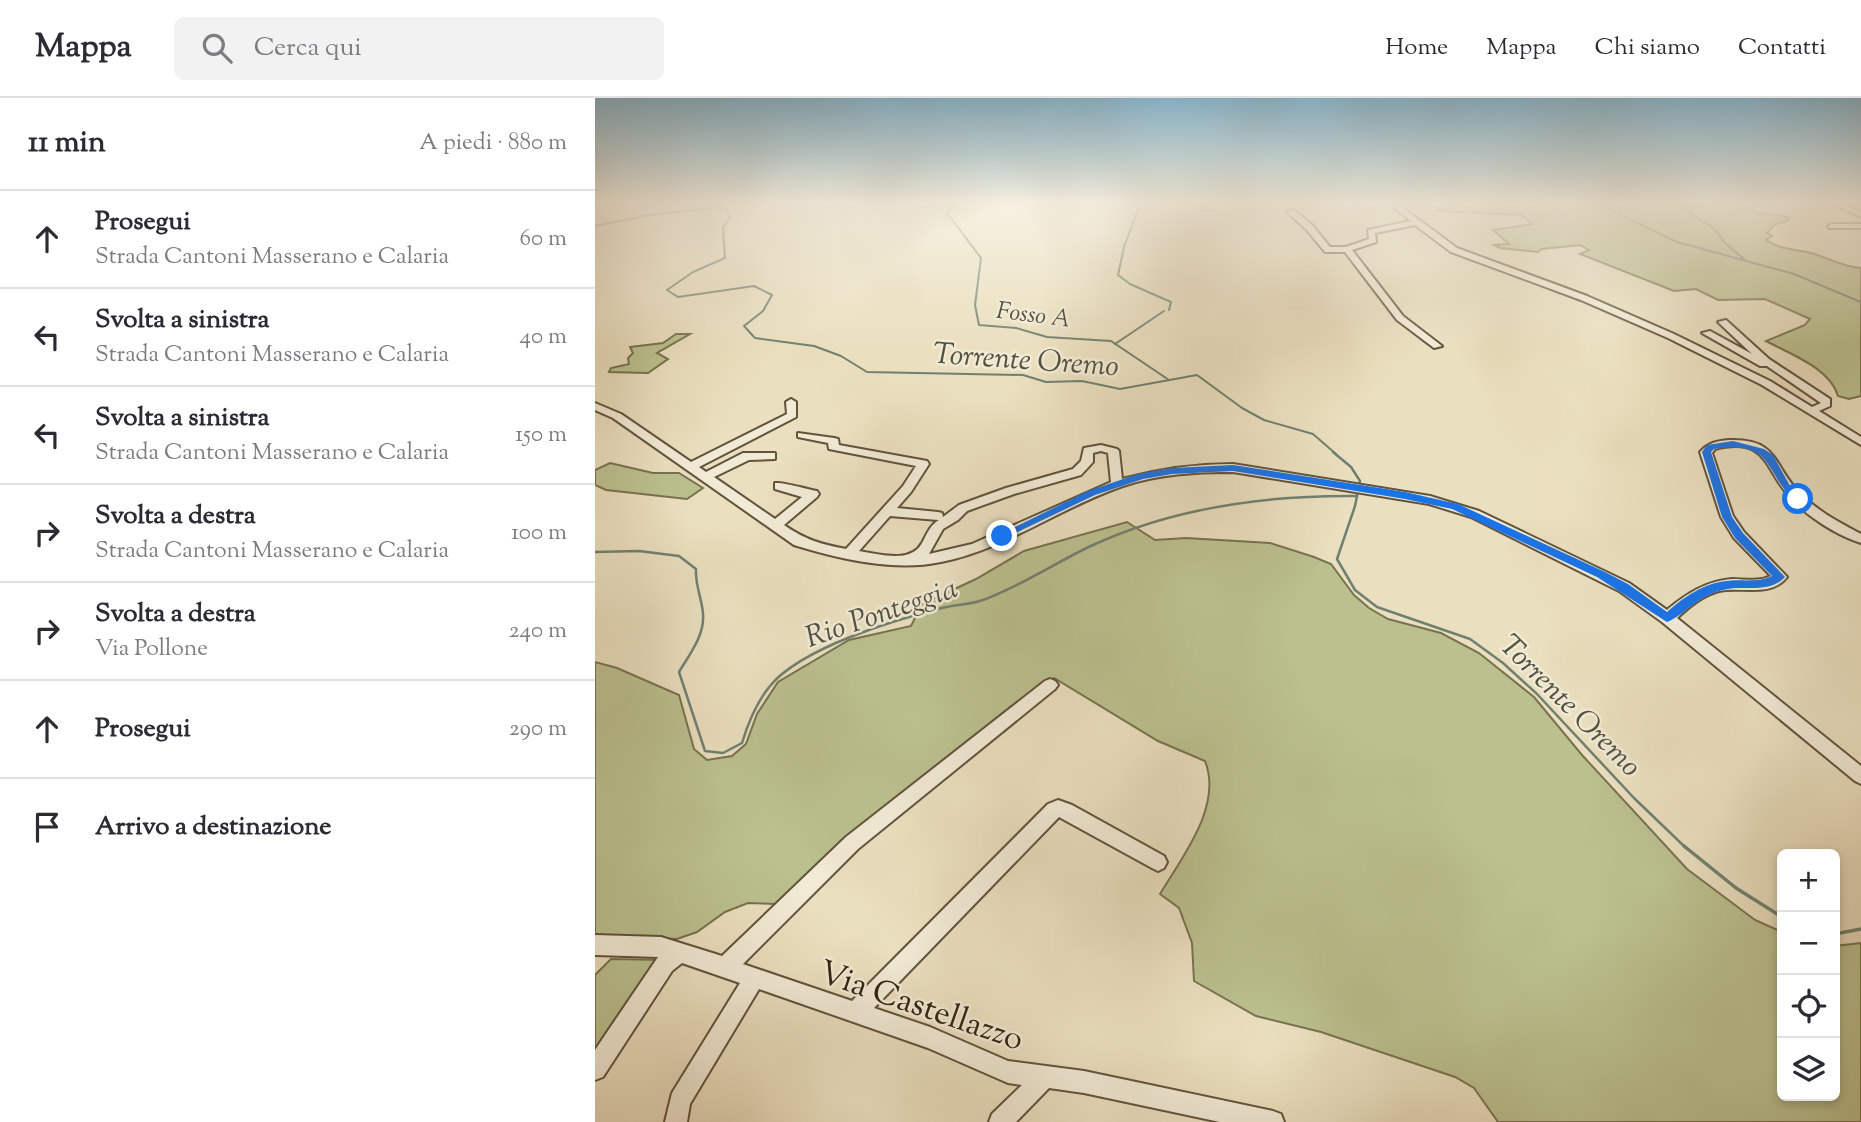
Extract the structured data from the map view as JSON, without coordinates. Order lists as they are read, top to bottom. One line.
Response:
{"streets":{"street":["Via Castellazzo"]},"water":["Fosso A","Torrente Oremo","Rio Ponteggia"],"page":{"header":"Mappa","search":"Cerca qui","nav":["Home","Mappa","Chi siamo","Contatti"],"heading":["11 min","A piedi · 880 m"],"list":[["Prosegui","Strada Cantoni Masserano e Calaria","60 m"],["Svolta a sinistra","Strada Cantoni Masserano e Calaria","40 m"],["Svolta a sinistra","Strada Cantoni Masserano e Calaria","150 m"],["Svolta a destra","Strada Cantoni Masserano e Calaria","100 m"],["Svolta a destra","Via Pollone","240 m"],["Prosegui","290 m"],"Arrivo a destinazione"],"map_buttons":["+","−"]}}
